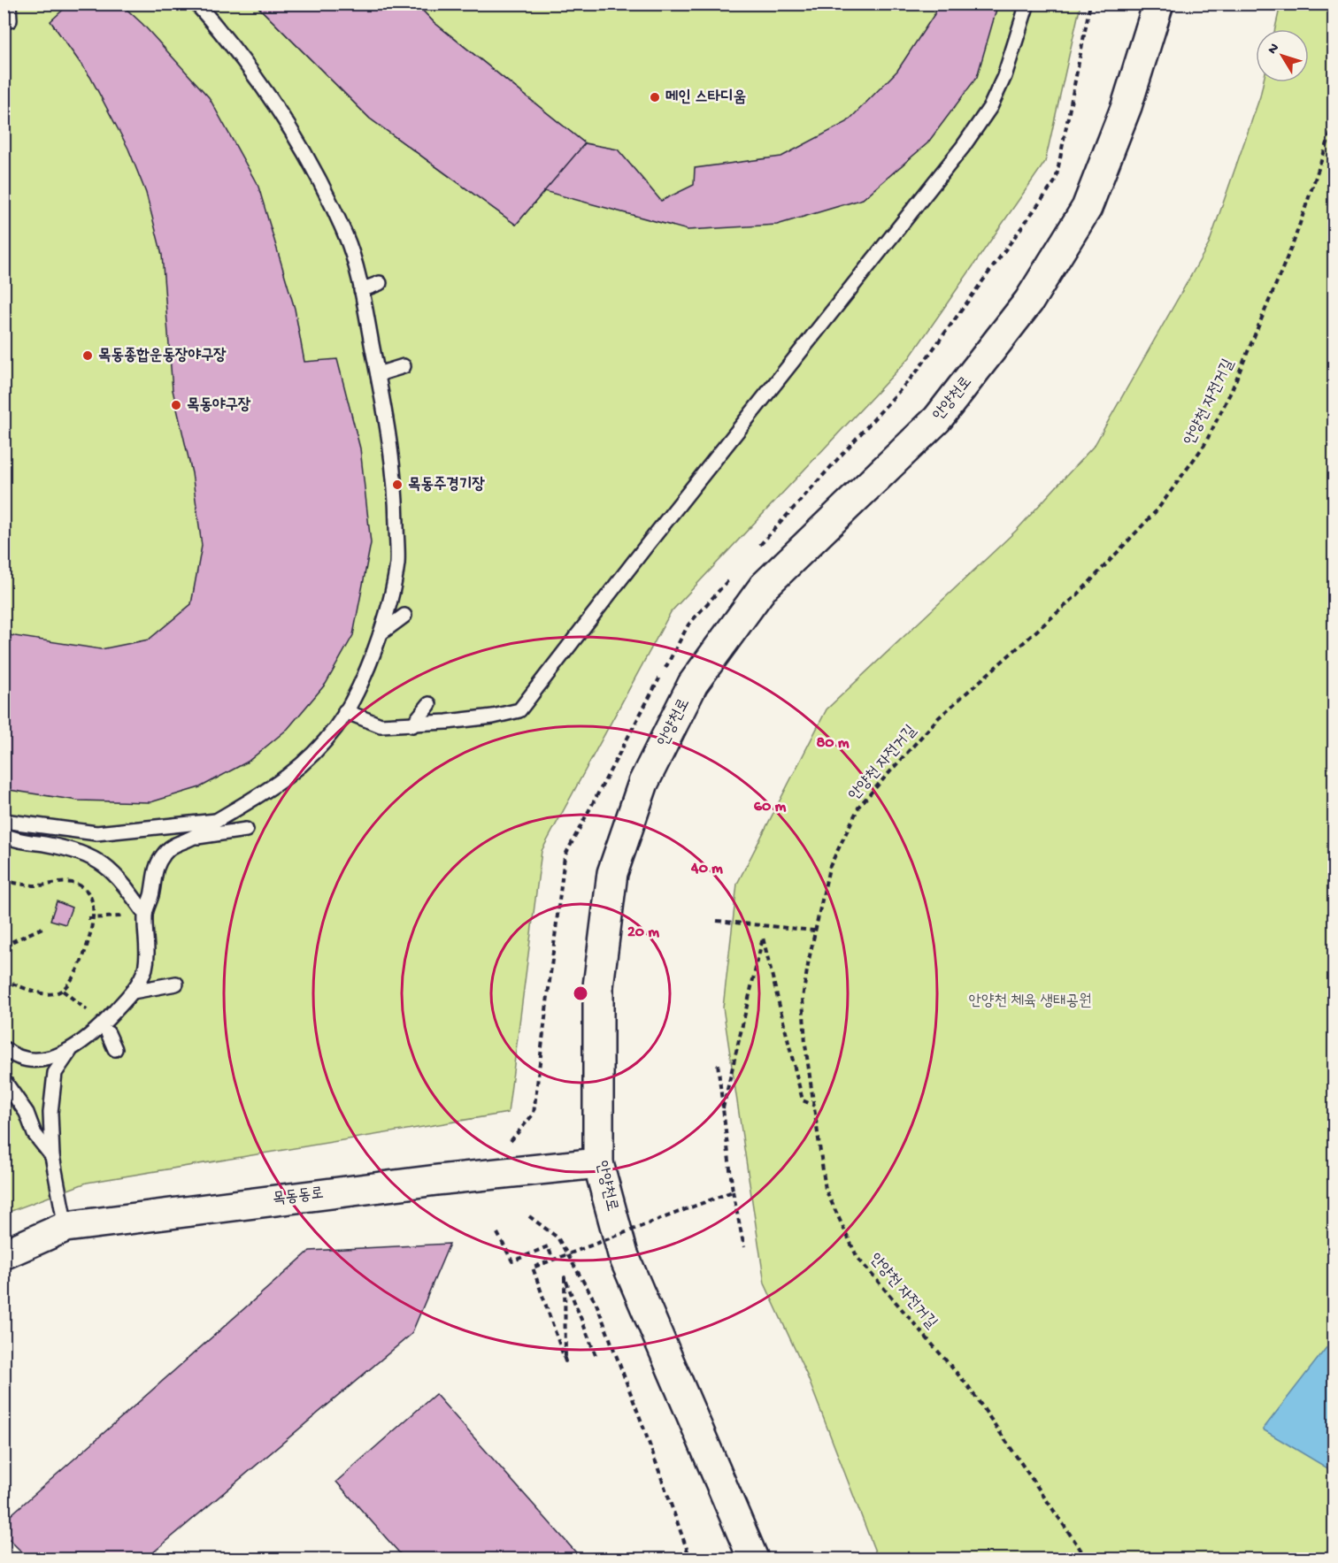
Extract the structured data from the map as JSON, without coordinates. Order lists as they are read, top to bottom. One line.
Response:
{"streets":{"main road":["안양천로","목동동로"],"path":["안양천 자전거길"]},"crossings":[["안양천로","목동동로"]],"parks":["안양천 체육 생태공원"],"places":["메인 스타디움","목동종합운동장야구장","목동야구장","목동주경기장"],"north":"top left","rings":["80 m","60 m","40 m","20 m"]}
